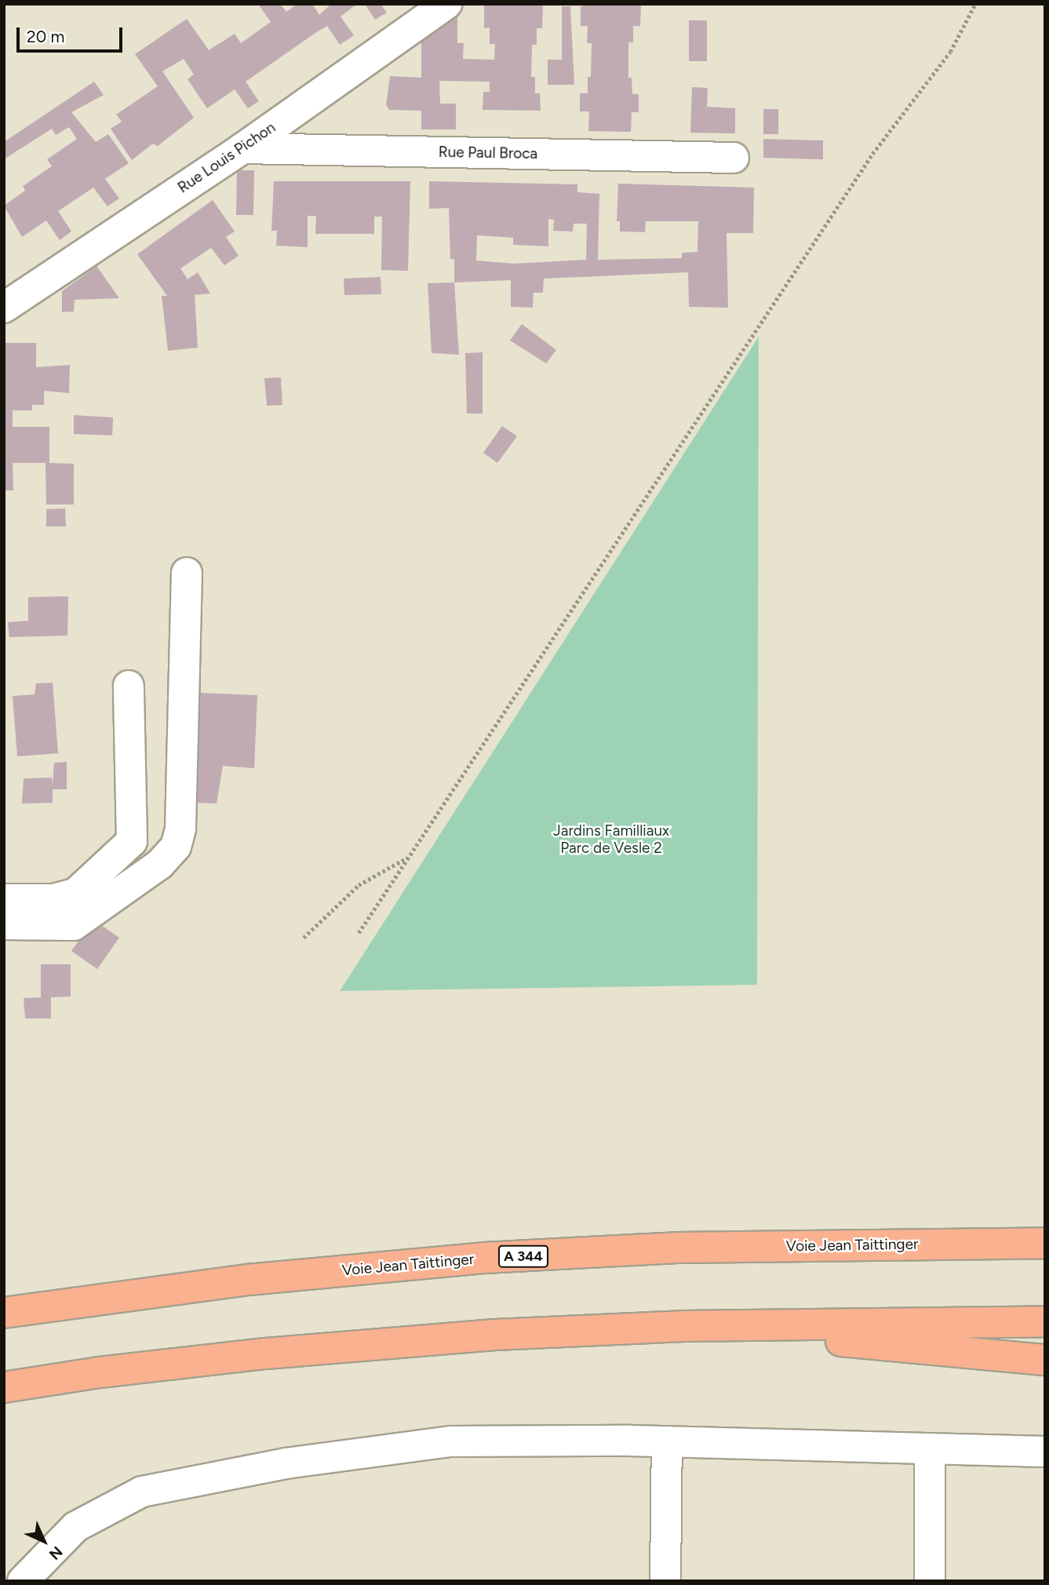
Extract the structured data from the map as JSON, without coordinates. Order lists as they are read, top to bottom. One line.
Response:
{"streets":{"highway":["Voie Jean Taittinger","A 344"],"street":["Rue Paul Broca","Rue Louis Pichon"]},"crossings":[["Rue Paul Broca","Rue Louis Pichon"]],"parks":["Jardins Familliaux Parc de Vesle 2"],"scale_bar":"20 m","north":"bottom right"}
